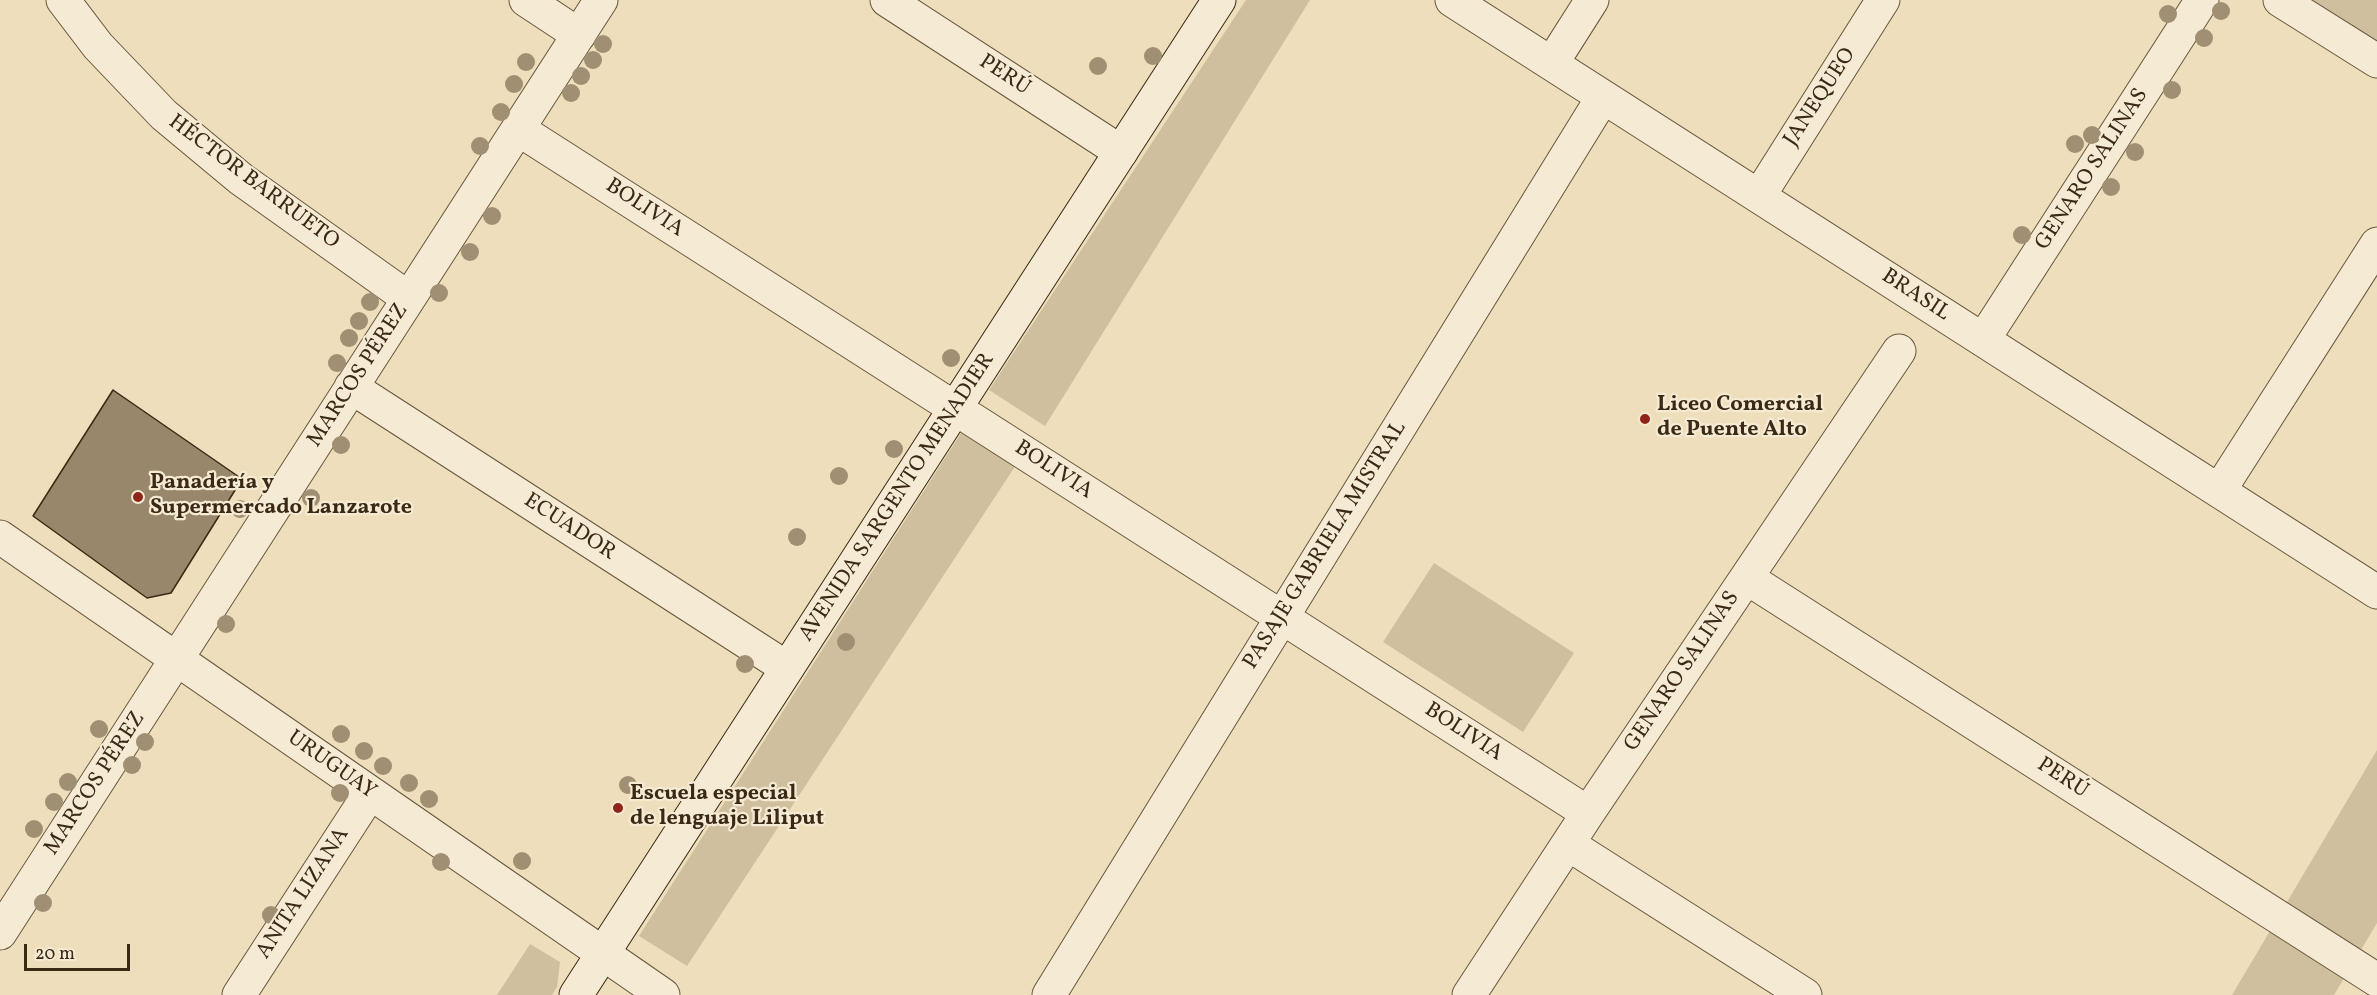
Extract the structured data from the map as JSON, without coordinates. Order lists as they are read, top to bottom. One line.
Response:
{"streets":{"street":["PERÚ","JANEQUEO","GENARO SALINAS","HÉCTOR BARRUETO","BOLIVIA","BRASIL","MARCOS PÉREZ","AVENIDA SARGENTO MENADIER","ECUADOR","PASAJE GABRIELA MISTRAL","URUGUAY","ANITA LIZANA"]},"crossings":[["PERÚ","GENARO SALINAS"],["PERÚ","AVENIDA SARGENTO MENADIER"],["JANEQUEO","BRASIL"],["GENARO SALINAS","BOLIVIA"],["GENARO SALINAS","BRASIL"],["HÉCTOR BARRUETO","MARCOS PÉREZ"],["BOLIVIA","MARCOS PÉREZ"],["BOLIVIA","AVENIDA SARGENTO MENADIER"],["BOLIVIA","PASAJE GABRIELA MISTRAL"],["BRASIL","PASAJE GABRIELA MISTRAL"],["MARCOS PÉREZ","ECUADOR"],["MARCOS PÉREZ","URUGUAY"],["AVENIDA SARGENTO MENADIER","ECUADOR"],["AVENIDA SARGENTO MENADIER","URUGUAY"],["URUGUAY","ANITA LIZANA"]],"places":["Liceo Comercial de Puente Alto","Panadería y Supermercado Lanzarote","Escuela especial de lenguaje Liliput"],"scale_bar":"20 m"}
